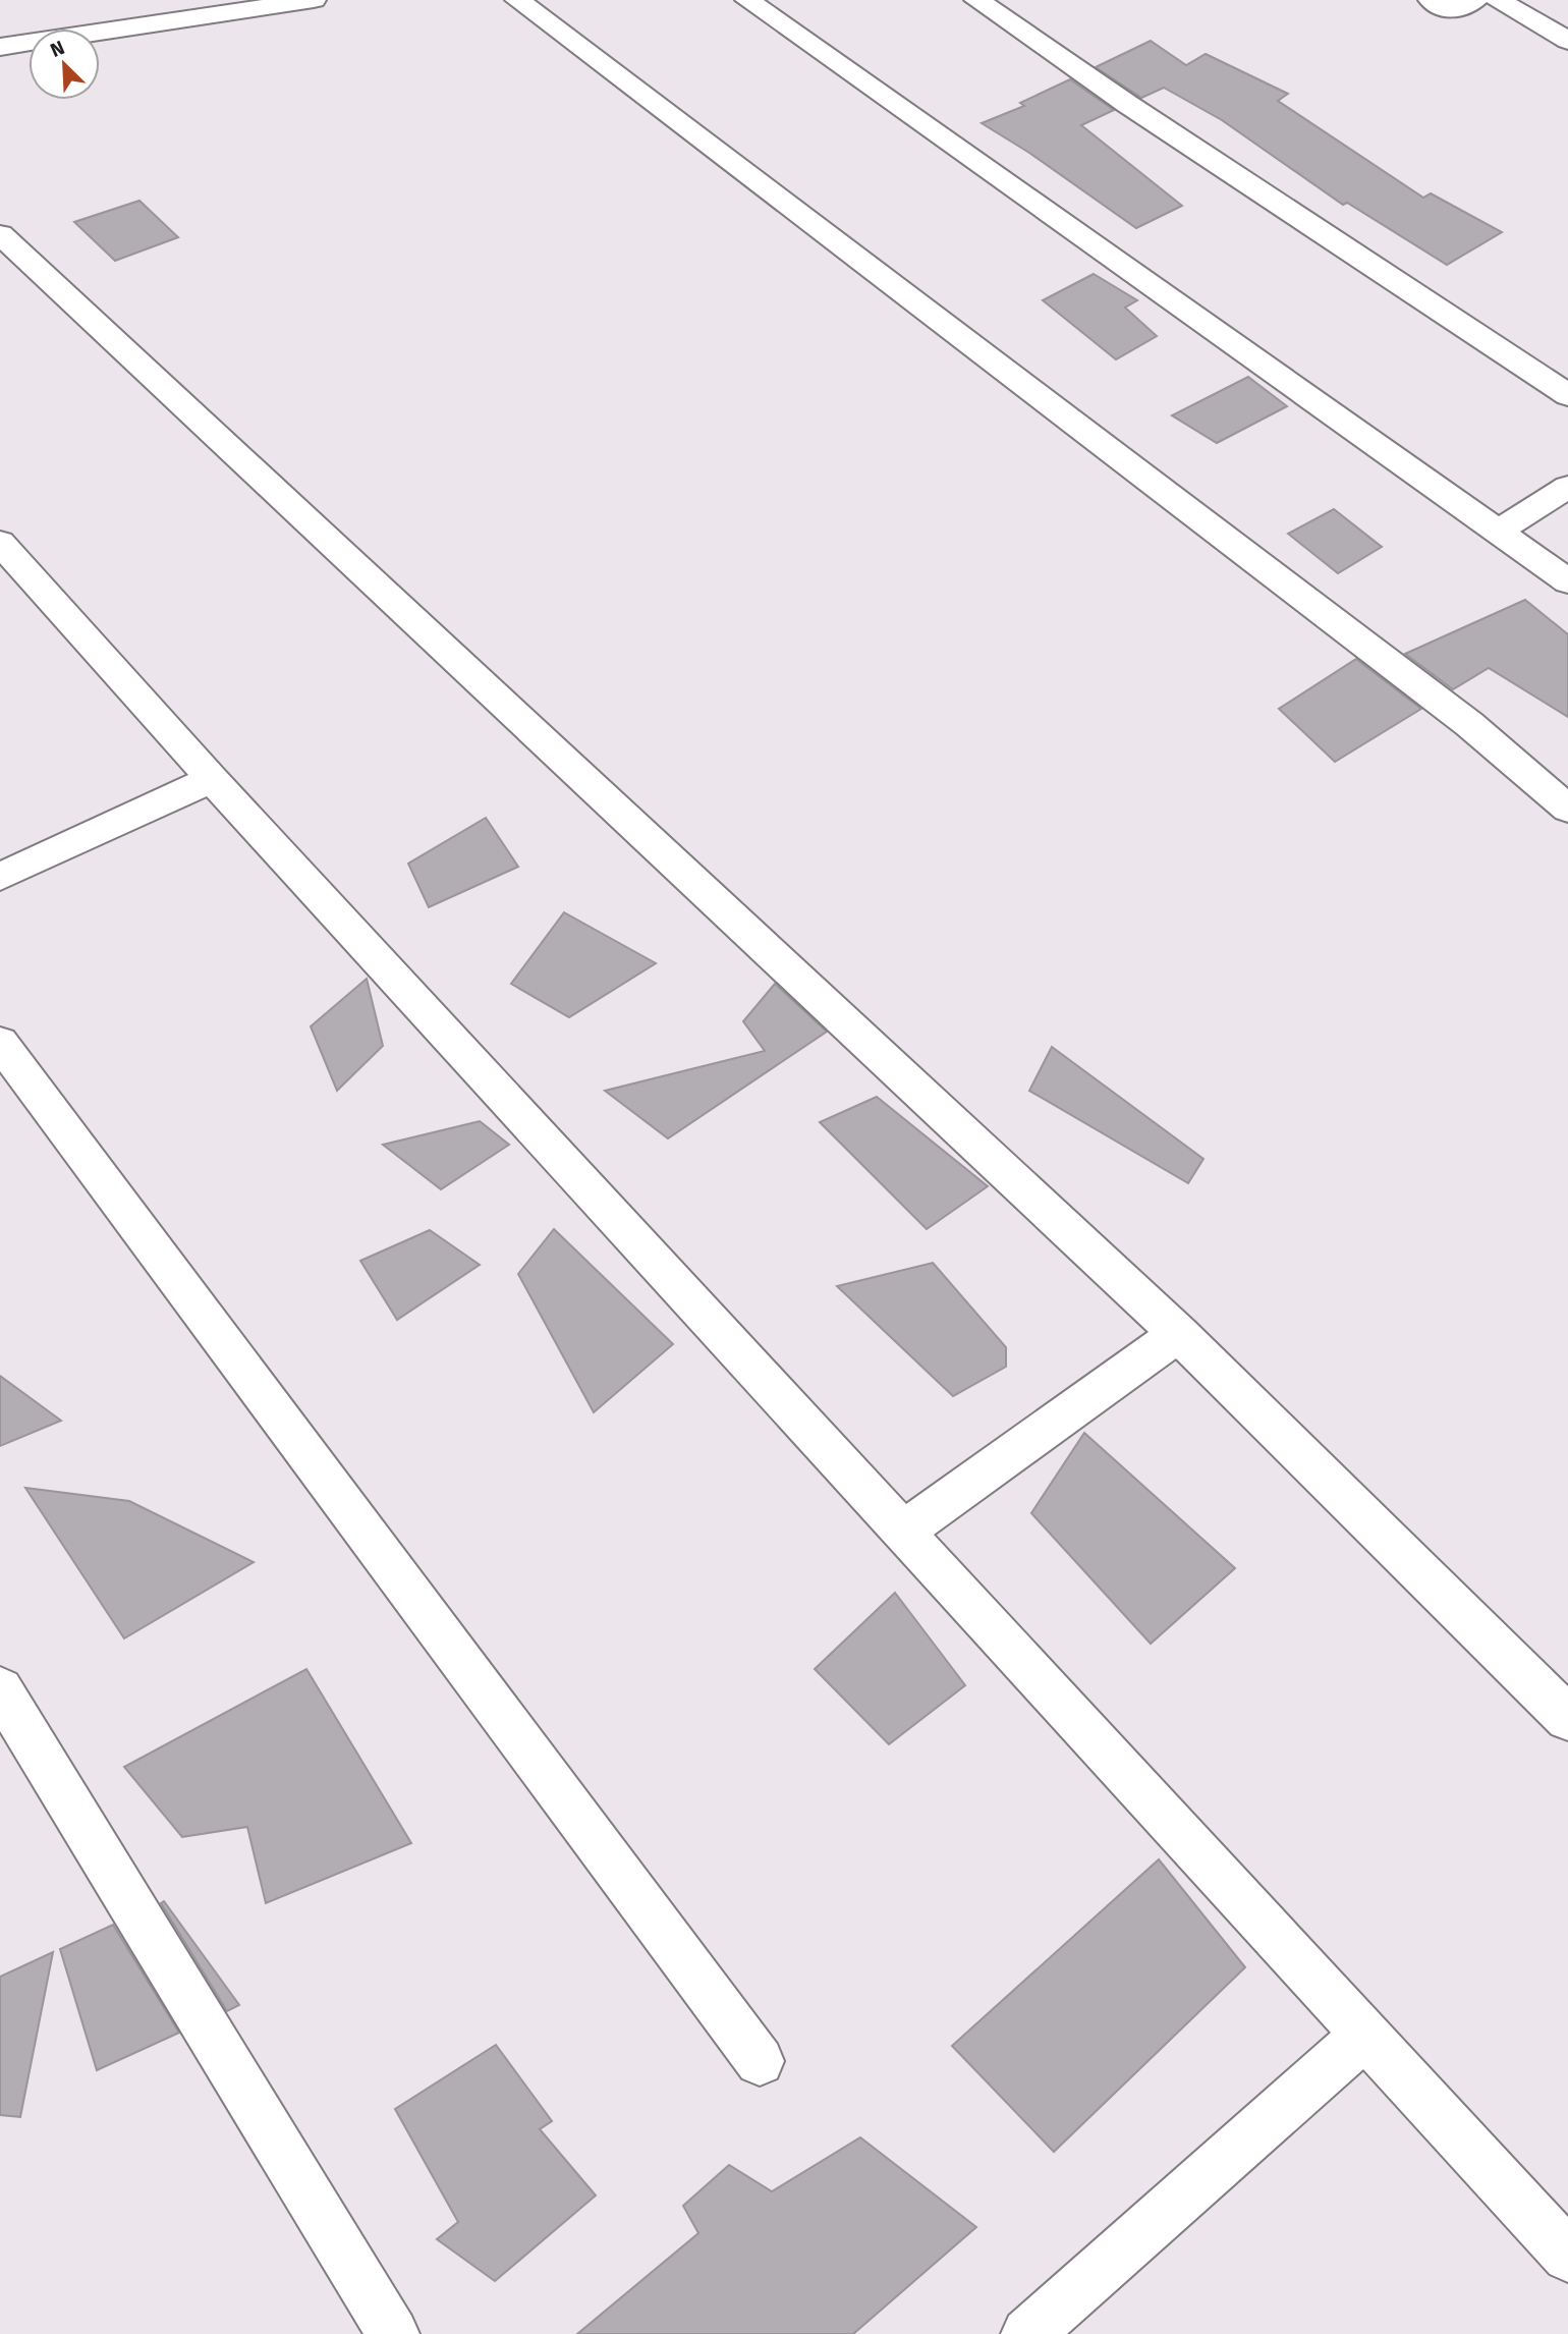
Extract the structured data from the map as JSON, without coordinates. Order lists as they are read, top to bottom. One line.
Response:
{"north":"top left"}
